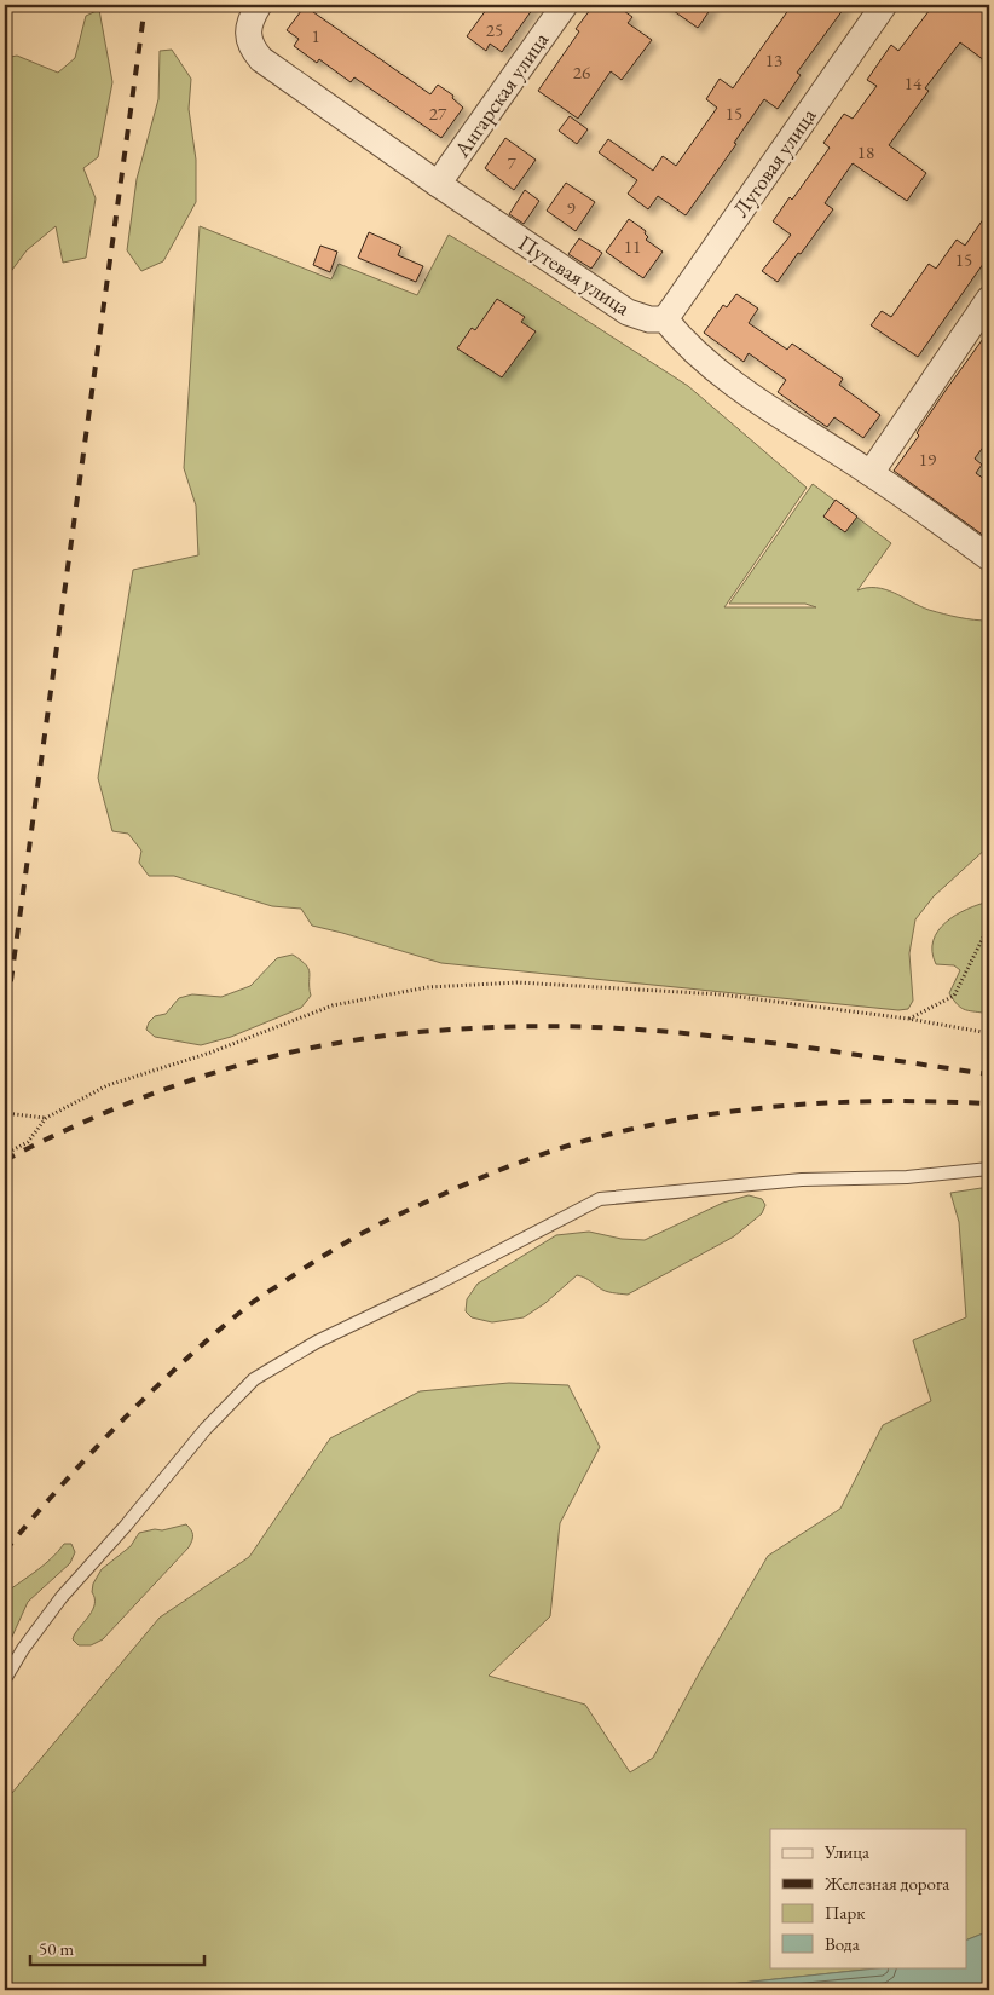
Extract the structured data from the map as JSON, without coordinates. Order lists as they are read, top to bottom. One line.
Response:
{"streets":{"street":["Ангарская улица","Луговая улица","Путевая улица"]},"crossings":[["Ангарская улица","Путевая улица"],["Луговая улица","Путевая улица"]],"house_numbers":["25","1","13","26","14","27","15","18","7","9","11","15","19"],"legend":["Улица","Железная дорога","Парк","Вода"],"scale_bar":"50 m"}
